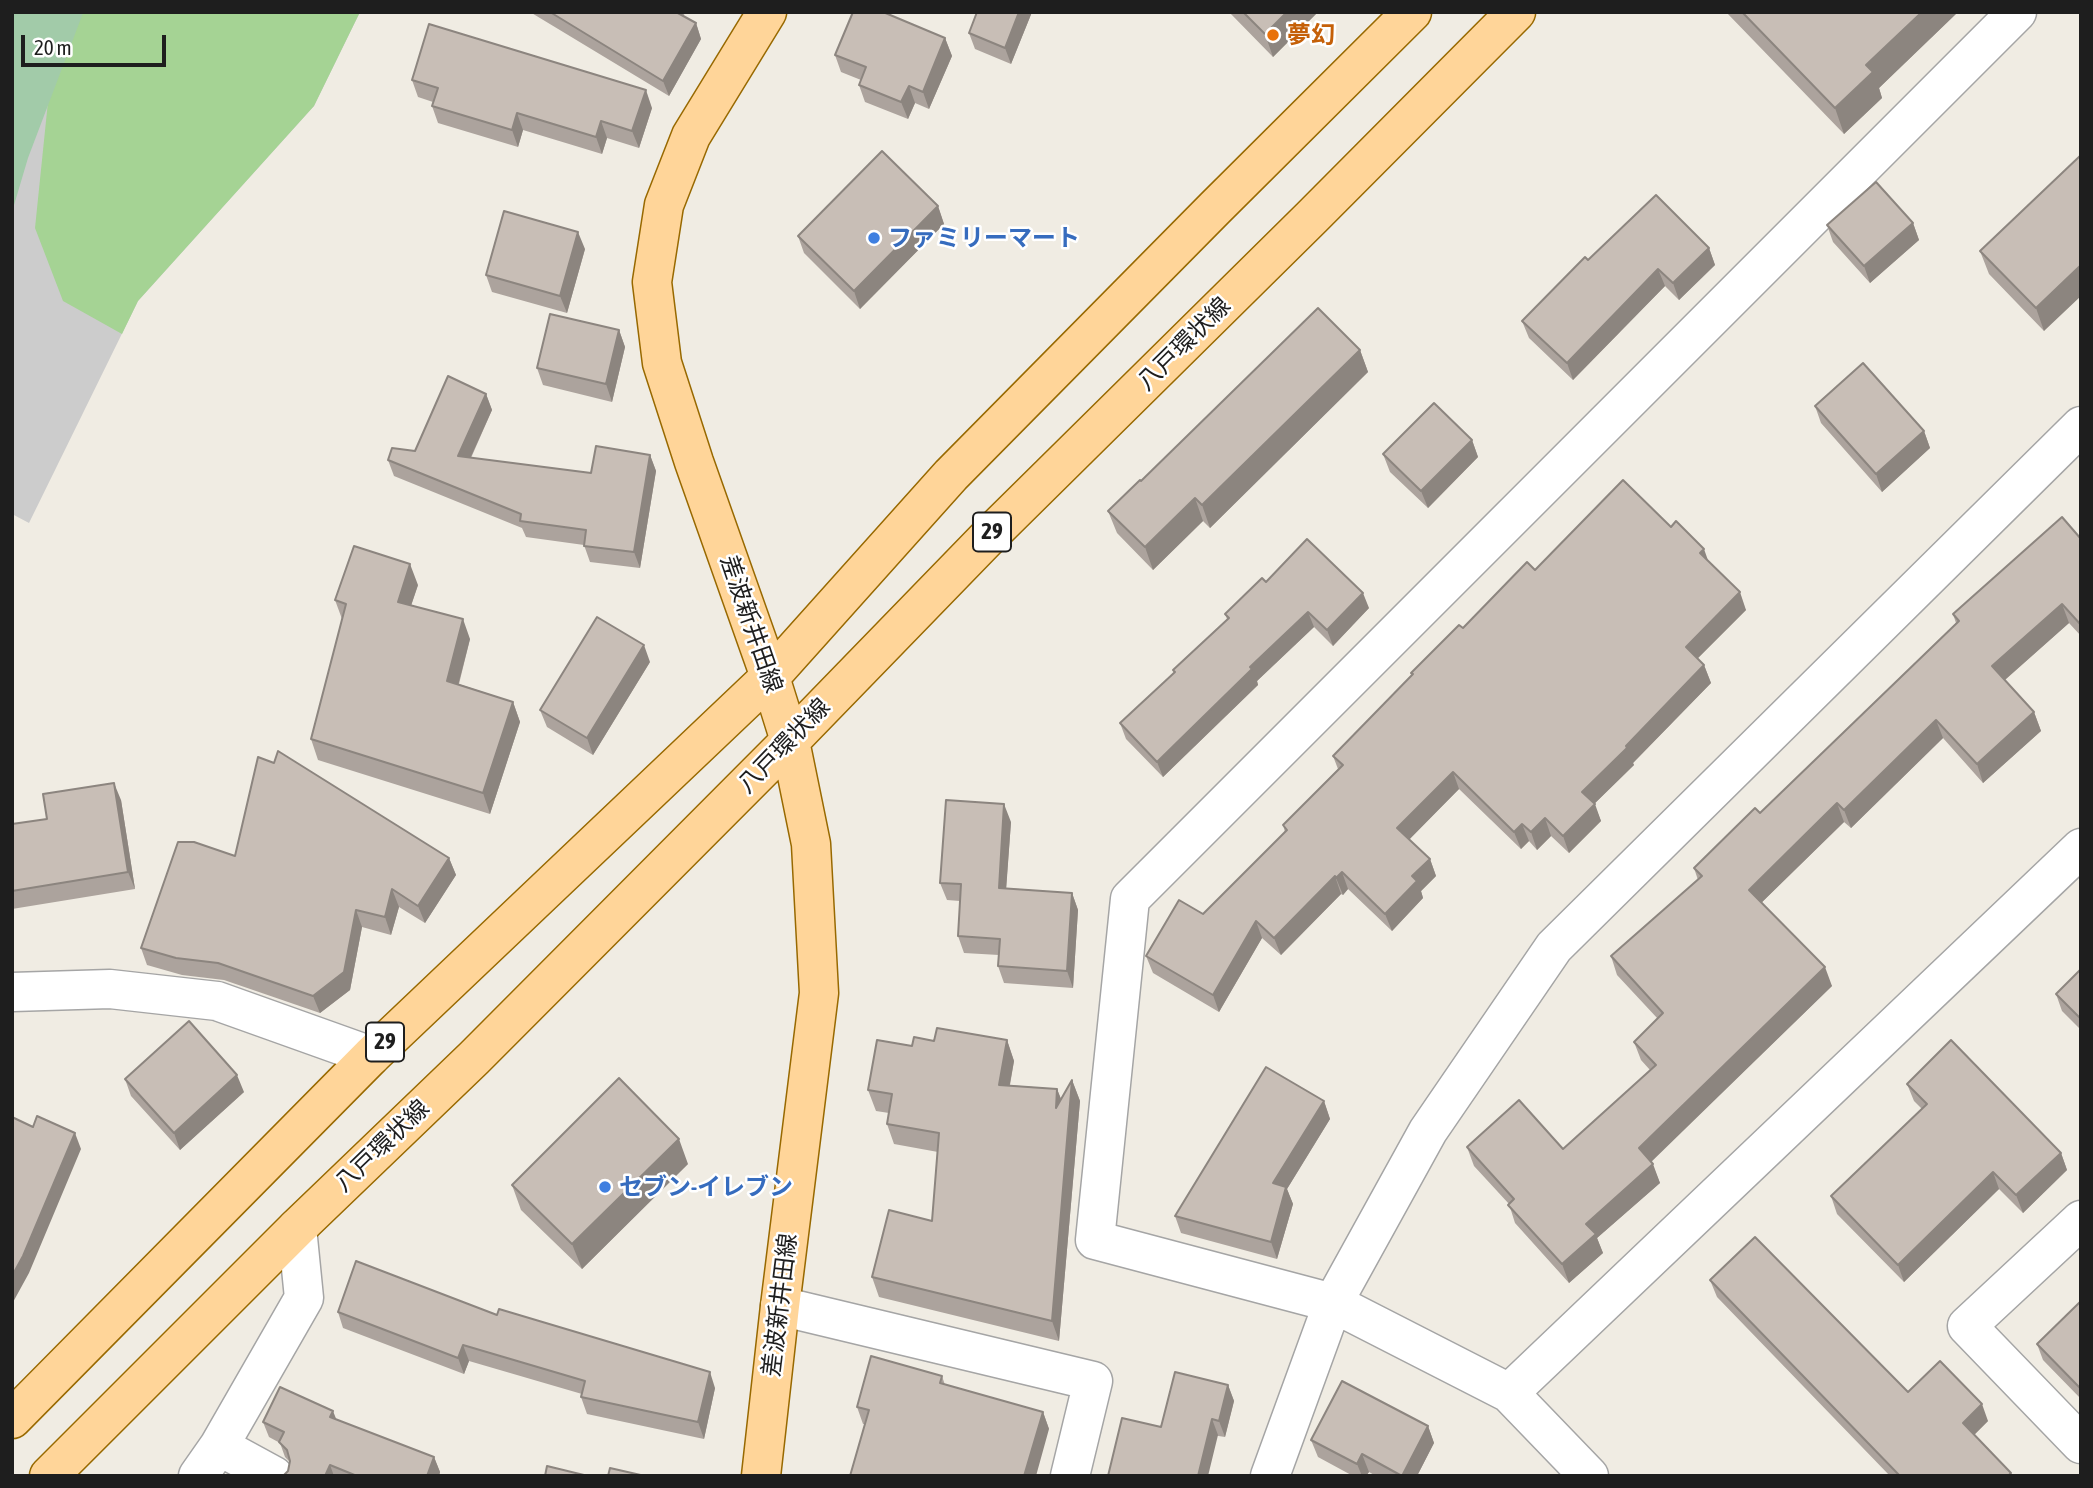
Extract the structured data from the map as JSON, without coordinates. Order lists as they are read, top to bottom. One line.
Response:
{"streets":{"main road":["八戸環状線","29","差波新井田線"]},"crossings":[["八戸環状線","差波新井田線"],["29","差波新井田線"]],"places":["夢幻","ファミリーマート","セブン-イレブン"],"scale_bar":"20 m"}
